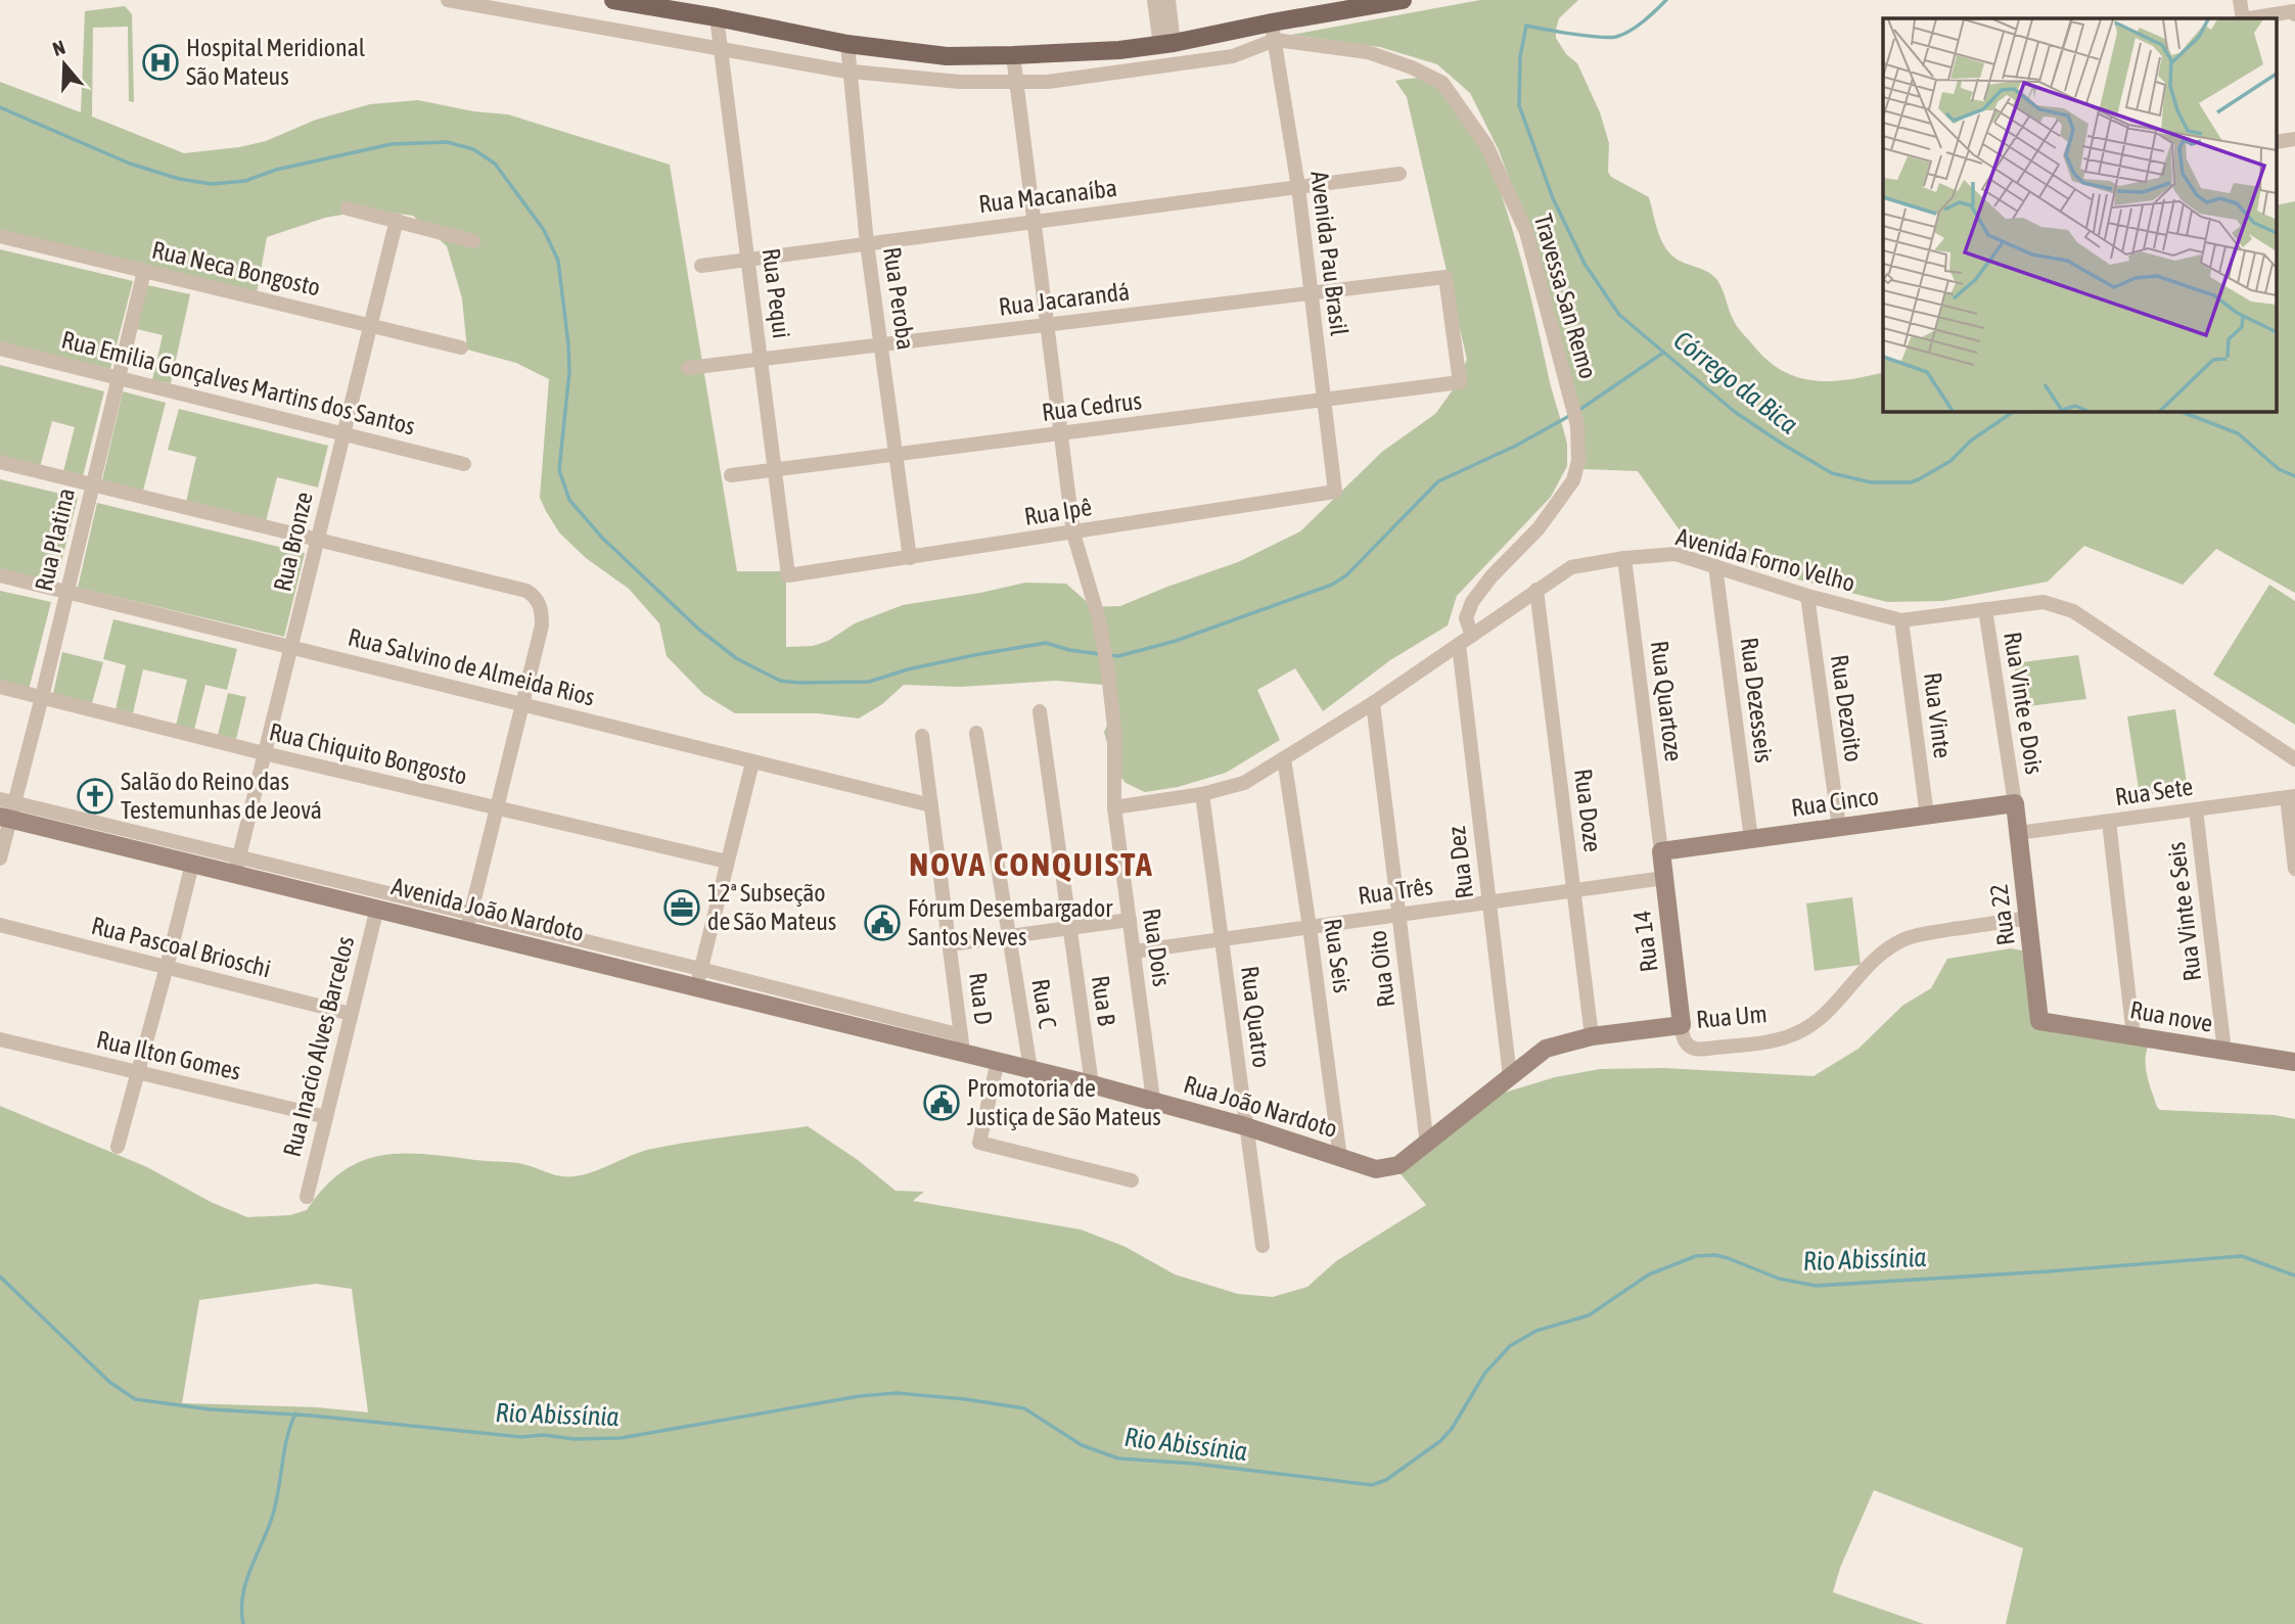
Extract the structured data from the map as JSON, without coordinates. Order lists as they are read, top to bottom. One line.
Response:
{"streets":{"street":["Rua Macanaíba","Avenida Pau Brasil","Rua Neca Bongosto","Rua Pequi","Travessa San Remo","Rua Peroba","Rua Jacarandá","Rua Emilia Gonçalves Martins dos Santos","Rua Cedrus","Rua Ipê","Rua Platina","Rua Bronze","Avenida Forno Velho","Rua Salvino de Almeida Rios","Rua Dezesseis","Rua Quartoze","Rua Vinte e Dois","Rua Dezoito","Rua Vinte","Rua Chiquito Bongosto","Rua Sete","Rua Cinco","Rua Doze","Rua Dez","Rua Três","Avenida João Nardoto","Rua Vinte e Seis","Rua 22","Rua 14","Rua Pascoal Brioschi","Rua Dois","Rua Seis","Rua Oito","Rua D","Rua B","Rua C","Rua Quatro","Rua Um","Rua nove","Rua Inacio Alves Barcelos","Rua Ilton Gomes","Rua João Nardoto"]},"crossings":[["Rua Macanaíba","Avenida Pau Brasil"],["Rua Macanaíba","Rua Pequi"],["Rua Macanaíba","Rua Peroba"],["Avenida Pau Brasil","Travessa San Remo"],["Avenida Pau Brasil","Rua Jacarandá"],["Avenida Pau Brasil","Rua Cedrus"],["Avenida Pau Brasil","Rua Ipê"],["Rua Neca Bongosto","Rua Platina"],["Rua Neca Bongosto","Rua Bronze"],["Rua Pequi","Rua Jacarandá"],["Rua Pequi","Rua Cedrus"],["Rua Pequi","Rua Ipê"],["Travessa San Remo","Avenida Forno Velho"],["Rua Peroba","Rua Jacarandá"],["Rua Peroba","Rua Cedrus"],["Rua Peroba","Rua Ipê"],["Rua Jacarandá","Rua Cedrus"],["Rua Emilia Gonçalves Martins dos Santos","Rua Platina"],["Rua Emilia Gonçalves Martins dos Santos","Rua Bronze"],["Rua Ipê","Rua Dois"],["Rua Platina","Rua Salvino de Almeida Rios"],["Rua Platina","Rua Chiquito Bongosto"],["Rua Platina","Avenida João Nardoto"],["Rua Bronze","Rua Salvino de Almeida Rios"],["Rua Bronze","Rua Chiquito Bongosto"],["Rua Bronze","Avenida João Nardoto"],["Avenida Forno Velho","Rua Dezesseis"],["Avenida Forno Velho","Rua Quartoze"],["Avenida Forno Velho","Rua Vinte e Dois"],["Avenida Forno Velho","Rua Dezoito"],["Avenida Forno Velho","Rua Vinte"],["Avenida Forno Velho","Rua Doze"],["Avenida Forno Velho","Rua Dez"],["Avenida Forno Velho","Rua Dois"],["Avenida Forno Velho","Rua Seis"],["Avenida Forno Velho","Rua Oito"],["Avenida Forno Velho","Rua Quatro"],["Rua Salvino de Almeida Rios","Rua D"],["Rua Dezesseis","Rua Cinco"],["Rua Quartoze","Rua Cinco"],["Rua Quartoze","Rua 14"],["Rua Vinte e Dois","Rua Cinco"],["Rua Vinte e Dois","Rua 22"],["Rua Dezoito","Rua Cinco"],["Rua Vinte","Rua Cinco"],["Rua Sete","Rua Vinte e Seis"],["Rua Sete","Rua 22"],["Rua Cinco","Rua 22"],["Rua Cinco","Rua 14"],["Rua Doze","Rua Três"],["Rua Doze","Rua Um"],["Rua Dez","Rua Três"],["Rua Dez","Rua Um"],["Rua Três","Rua 14"],["Rua Três","Rua Dois"],["Rua Três","Rua Seis"],["Rua Três","Rua Oito"],["Rua Três","Rua Quatro"],["Avenida João Nardoto","Rua D"],["Avenida João Nardoto","Rua Inacio Alves Barcelos"],["Avenida João Nardoto","Rua João Nardoto"],["Rua Vinte e Seis","Rua nove"],["Rua 22","Rua Um"],["Rua 22","Rua nove"],["Rua 14","Rua Um"],["Rua Pascoal Brioschi","Rua Inacio Alves Barcelos"],["Rua Dois","Rua João Nardoto"],["Rua Seis","Rua João Nardoto"],["Rua Oito","Rua Um"],["Rua D","Rua João Nardoto"],["Rua B","Rua João Nardoto"],["Rua C","Rua João Nardoto"],["Rua Quatro","Rua João Nardoto"],["Rua Um","Rua João Nardoto"],["Rua Inacio Alves Barcelos","Rua Ilton Gomes"]],"districts":["NOVA CONQUISTA"],"water":["Córrego da Bica","Rio Abissínia"],"places":{"hospital":["Hospital Meridional São Mateus"],"church":["Salão do Reino das Testemunhas de Jeová"],"office":["12ª Subseção de São Mateus"],"public building":["Fórum Desembargador Santos Neves","Promotoria de Justiça de São Mateus"]},"north":"top"}
